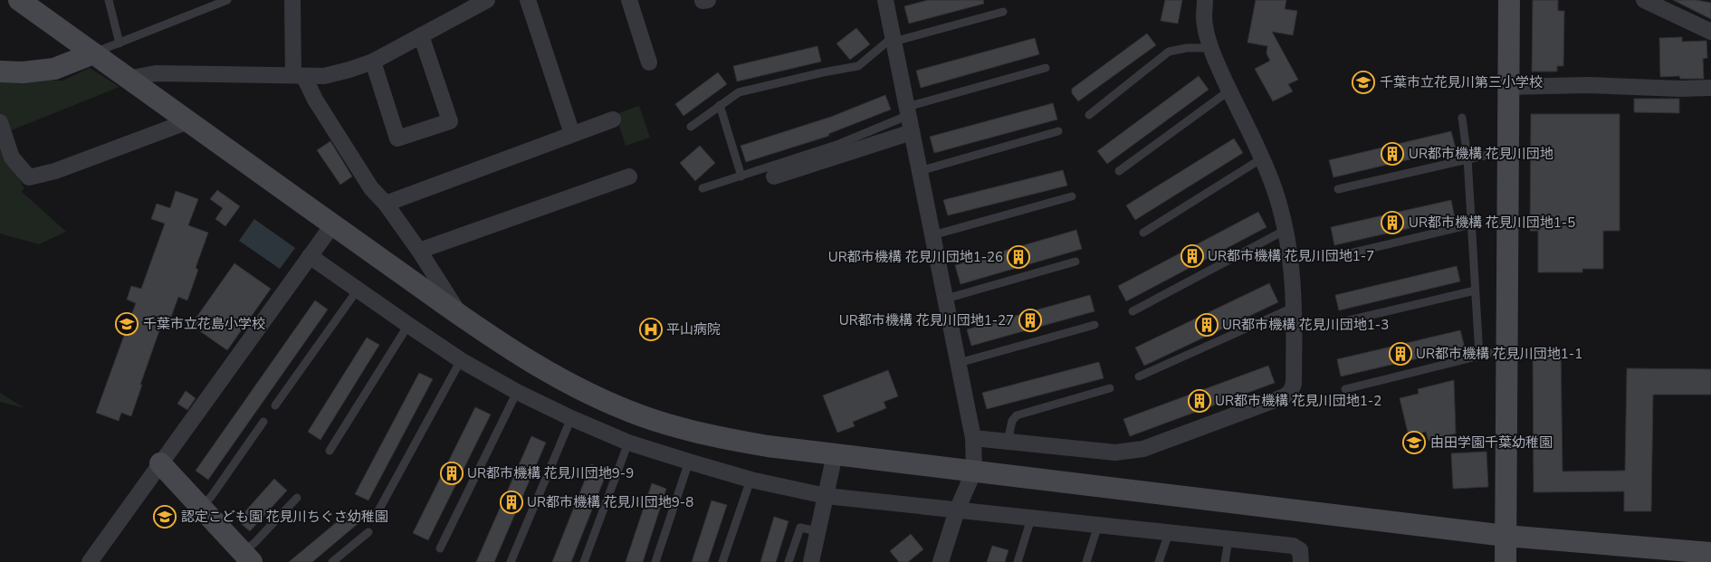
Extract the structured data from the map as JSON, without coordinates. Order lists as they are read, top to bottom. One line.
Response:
{"places":{"school or university":["千葉市立花見川第三小学校","千葉市立花島小学校","由田学園千葉幼稚園","認定こども園 花見川ちぐさ幼稚園"],"building":["UR都市機構 花見川団地","UR都市機構 花見川団地1-5","UR都市機構 花見川団地1-7","UR都市機構 花見川団地1-26","UR都市機構 花見川団地1-27","UR都市機構 花見川団地1-3","UR都市機構 花見川団地1-1","UR都市機構 花見川団地1-2","UR都市機構 花見川団地9-9","UR都市機構 花見川団地9-8"],"hospital":["平山病院"]}}
